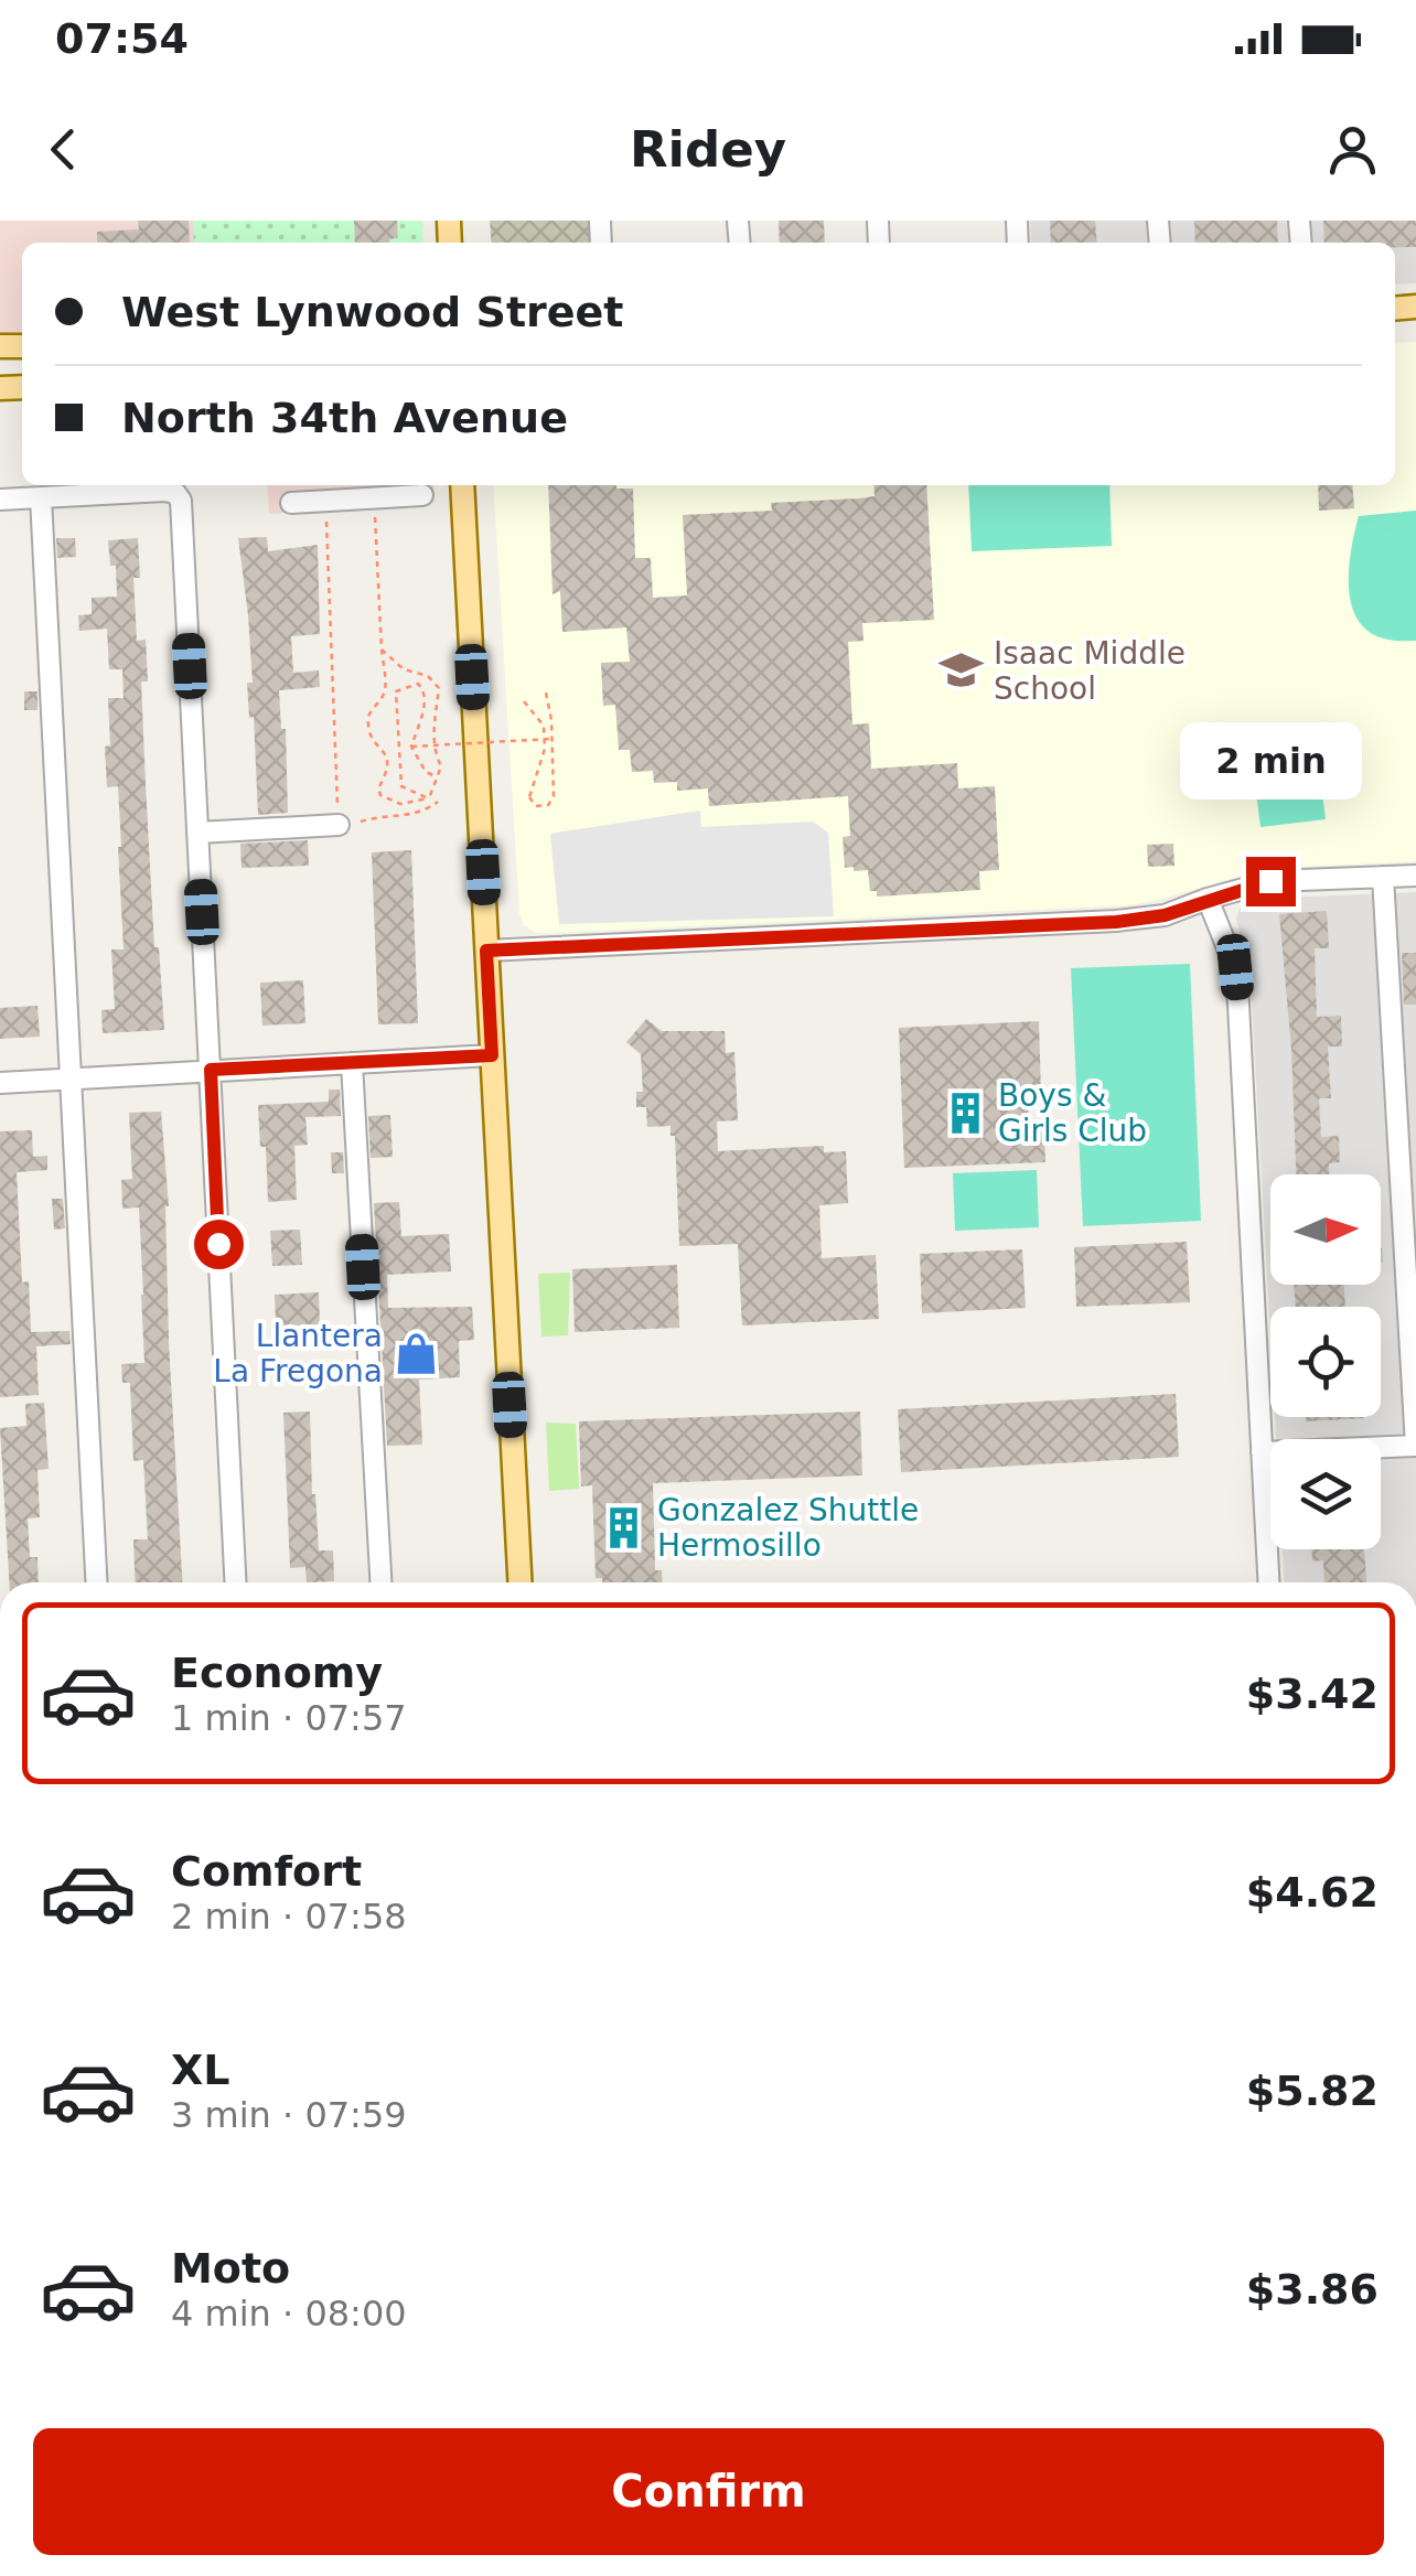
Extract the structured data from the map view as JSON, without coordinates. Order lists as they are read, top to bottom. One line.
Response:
{"places":{"school or university":["Isaac Middle School"],"building":["Boys & Girls Club","Gonzalez Shuttle Hermosillo"],"shop":["Llantera La Fregona"]},"north":"right","page":{"status":"07:54","header":"Ridey","banner":["West Lynwood Street","North 34th Avenue"],"bubble":"2 min","list":[{"name":"Economy","note":"1 min · 07:57","value":"$3.42"},{"name":"Comfort","note":"2 min · 07:58","value":"$4.62"},{"name":"XL","note":"3 min · 07:59","value":"$5.82"},{"name":"Moto","note":"4 min · 08:00","value":"$3.86"}],"buttons":"Confirm"}}
